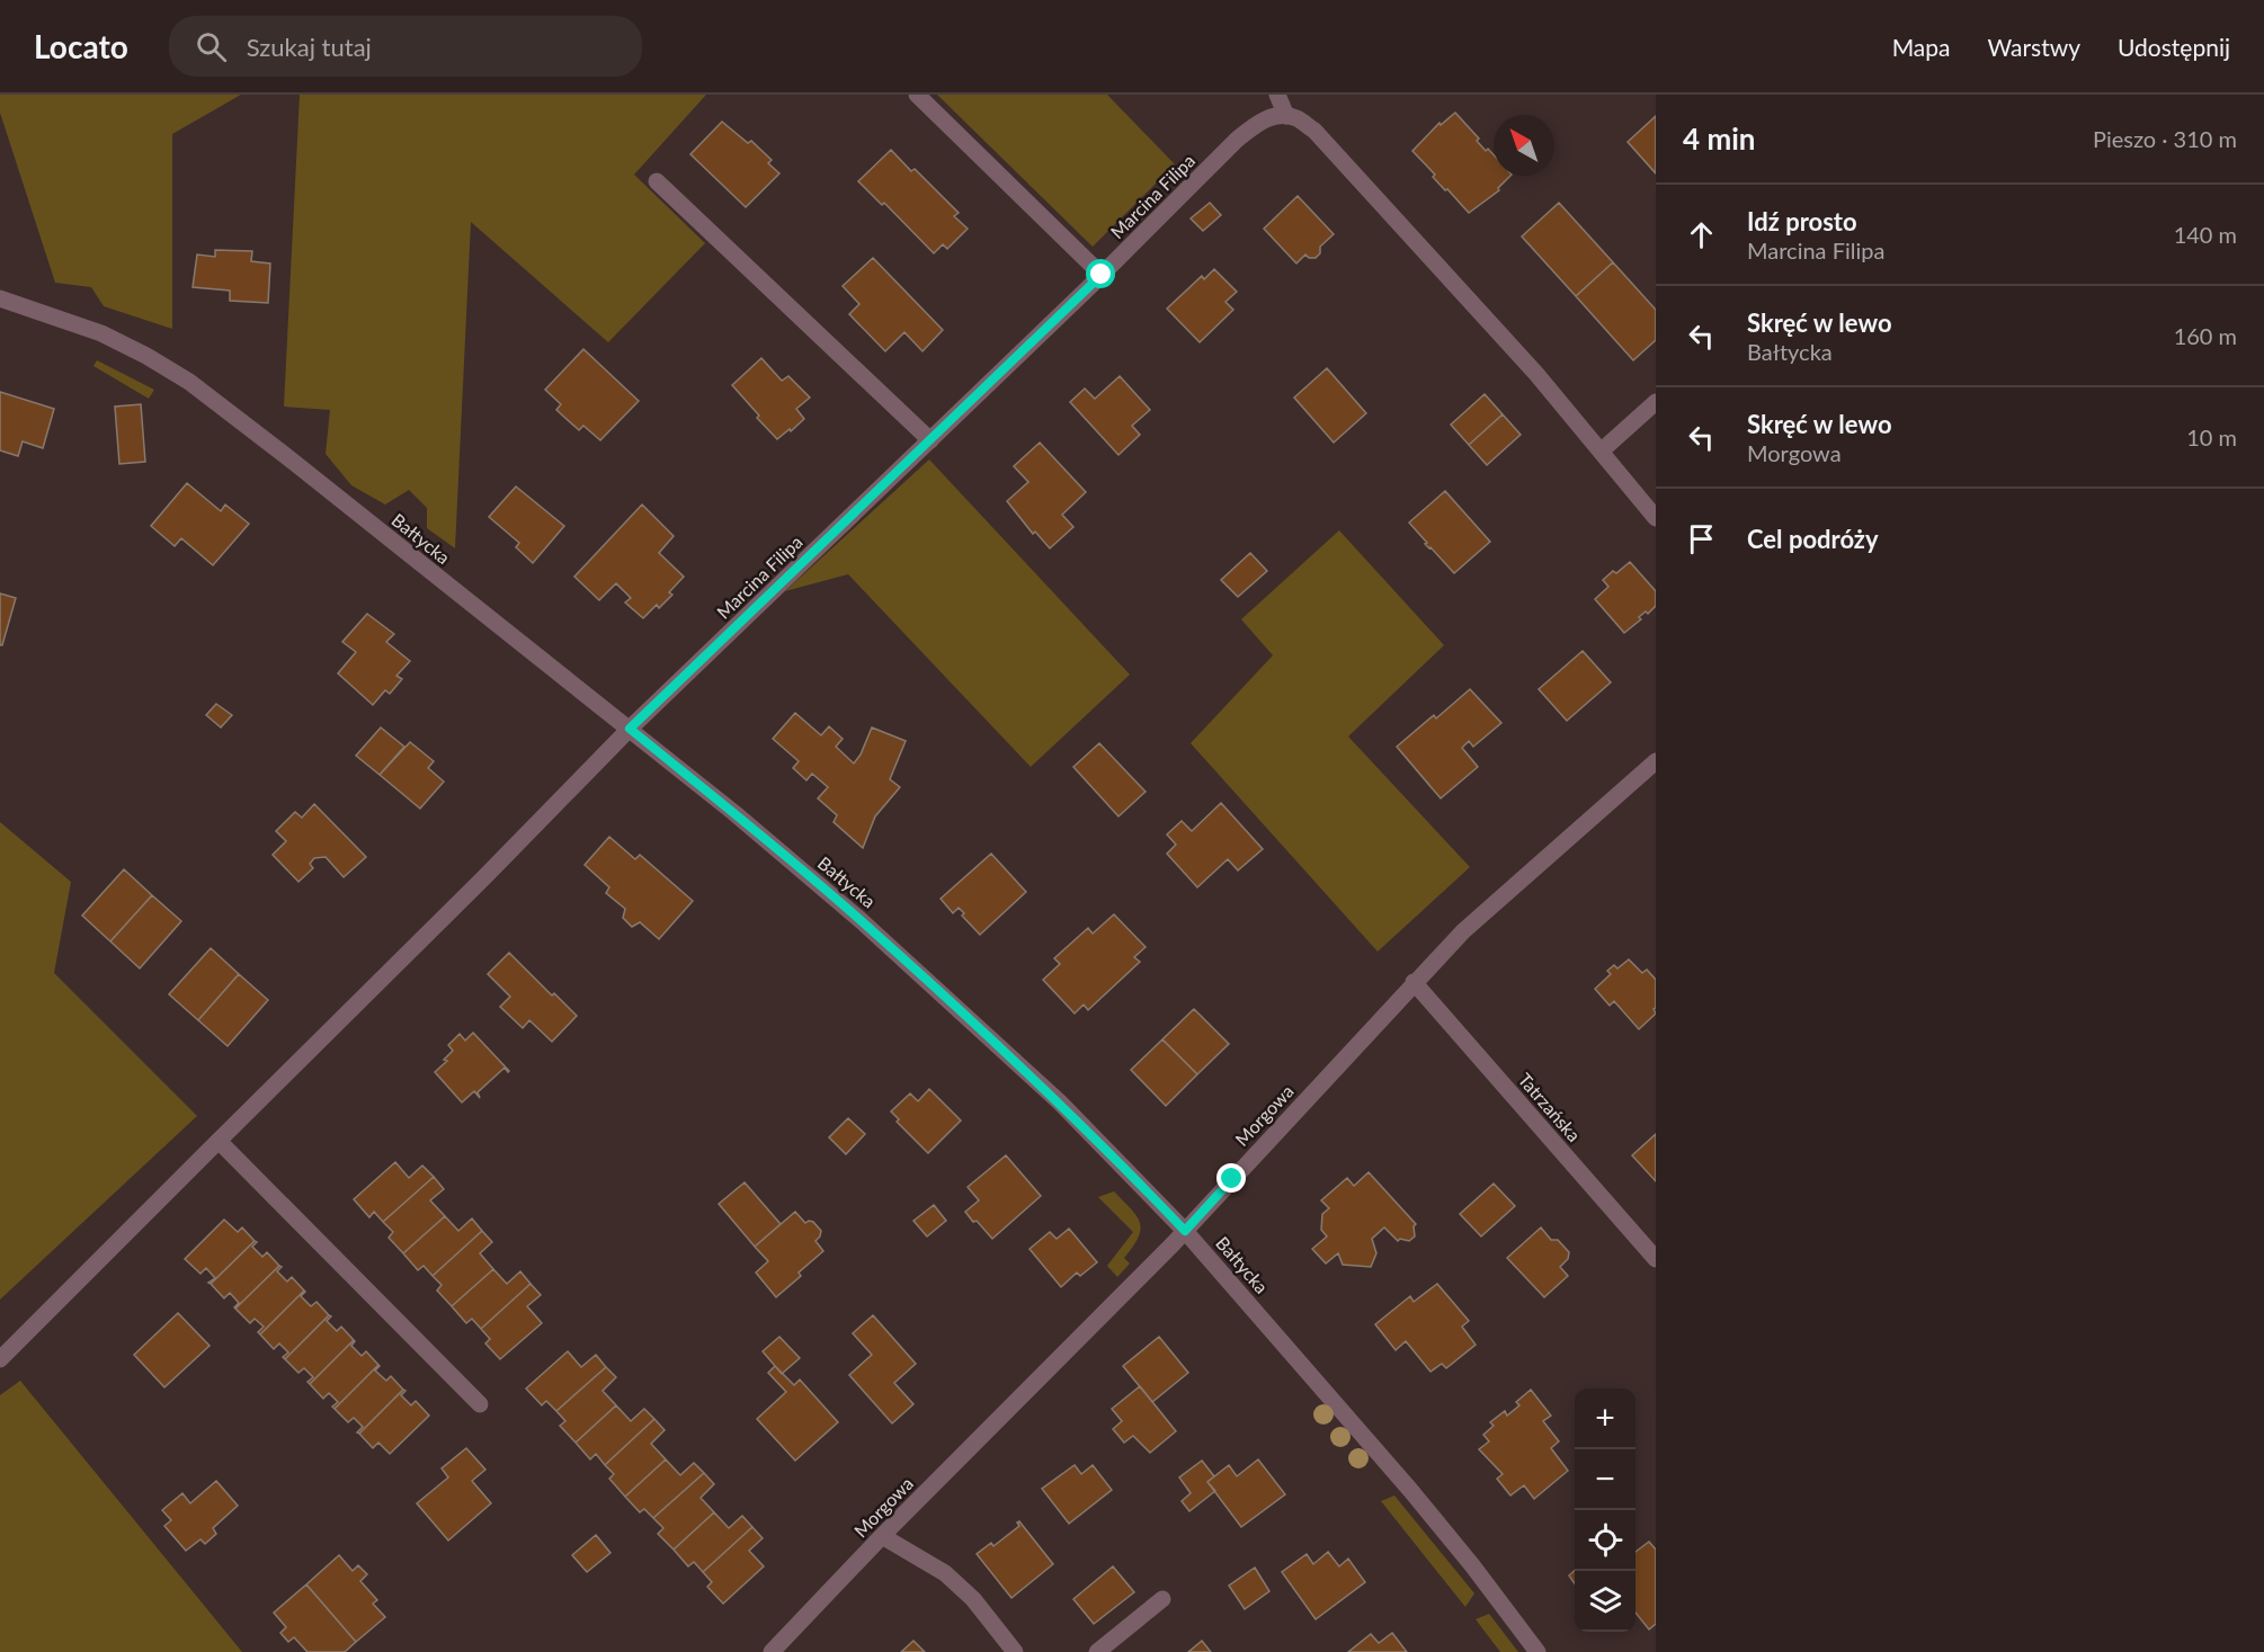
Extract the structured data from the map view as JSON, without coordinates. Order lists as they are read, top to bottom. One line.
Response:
{"streets":{"street":["Marcina Filipa","Bałtycka","Tatrzańska","Morgowa"]},"crossings":[["Marcina Filipa","Bałtycka"],["Bałtycka","Morgowa"],["Tatrzańska","Morgowa"]],"north":"top left","page":{"header":"Locato","search":"Szukaj tutaj","nav":["Mapa","Warstwy","Udostępnij"],"heading":["4 min","Pieszo · 310 m"],"list":[["Idź prosto","Marcina Filipa","140 m"],["Skręć w lewo","Bałtycka","160 m"],["Skręć w lewo","Morgowa","10 m"],"Cel podróży"],"map_buttons":["+","−"]}}
